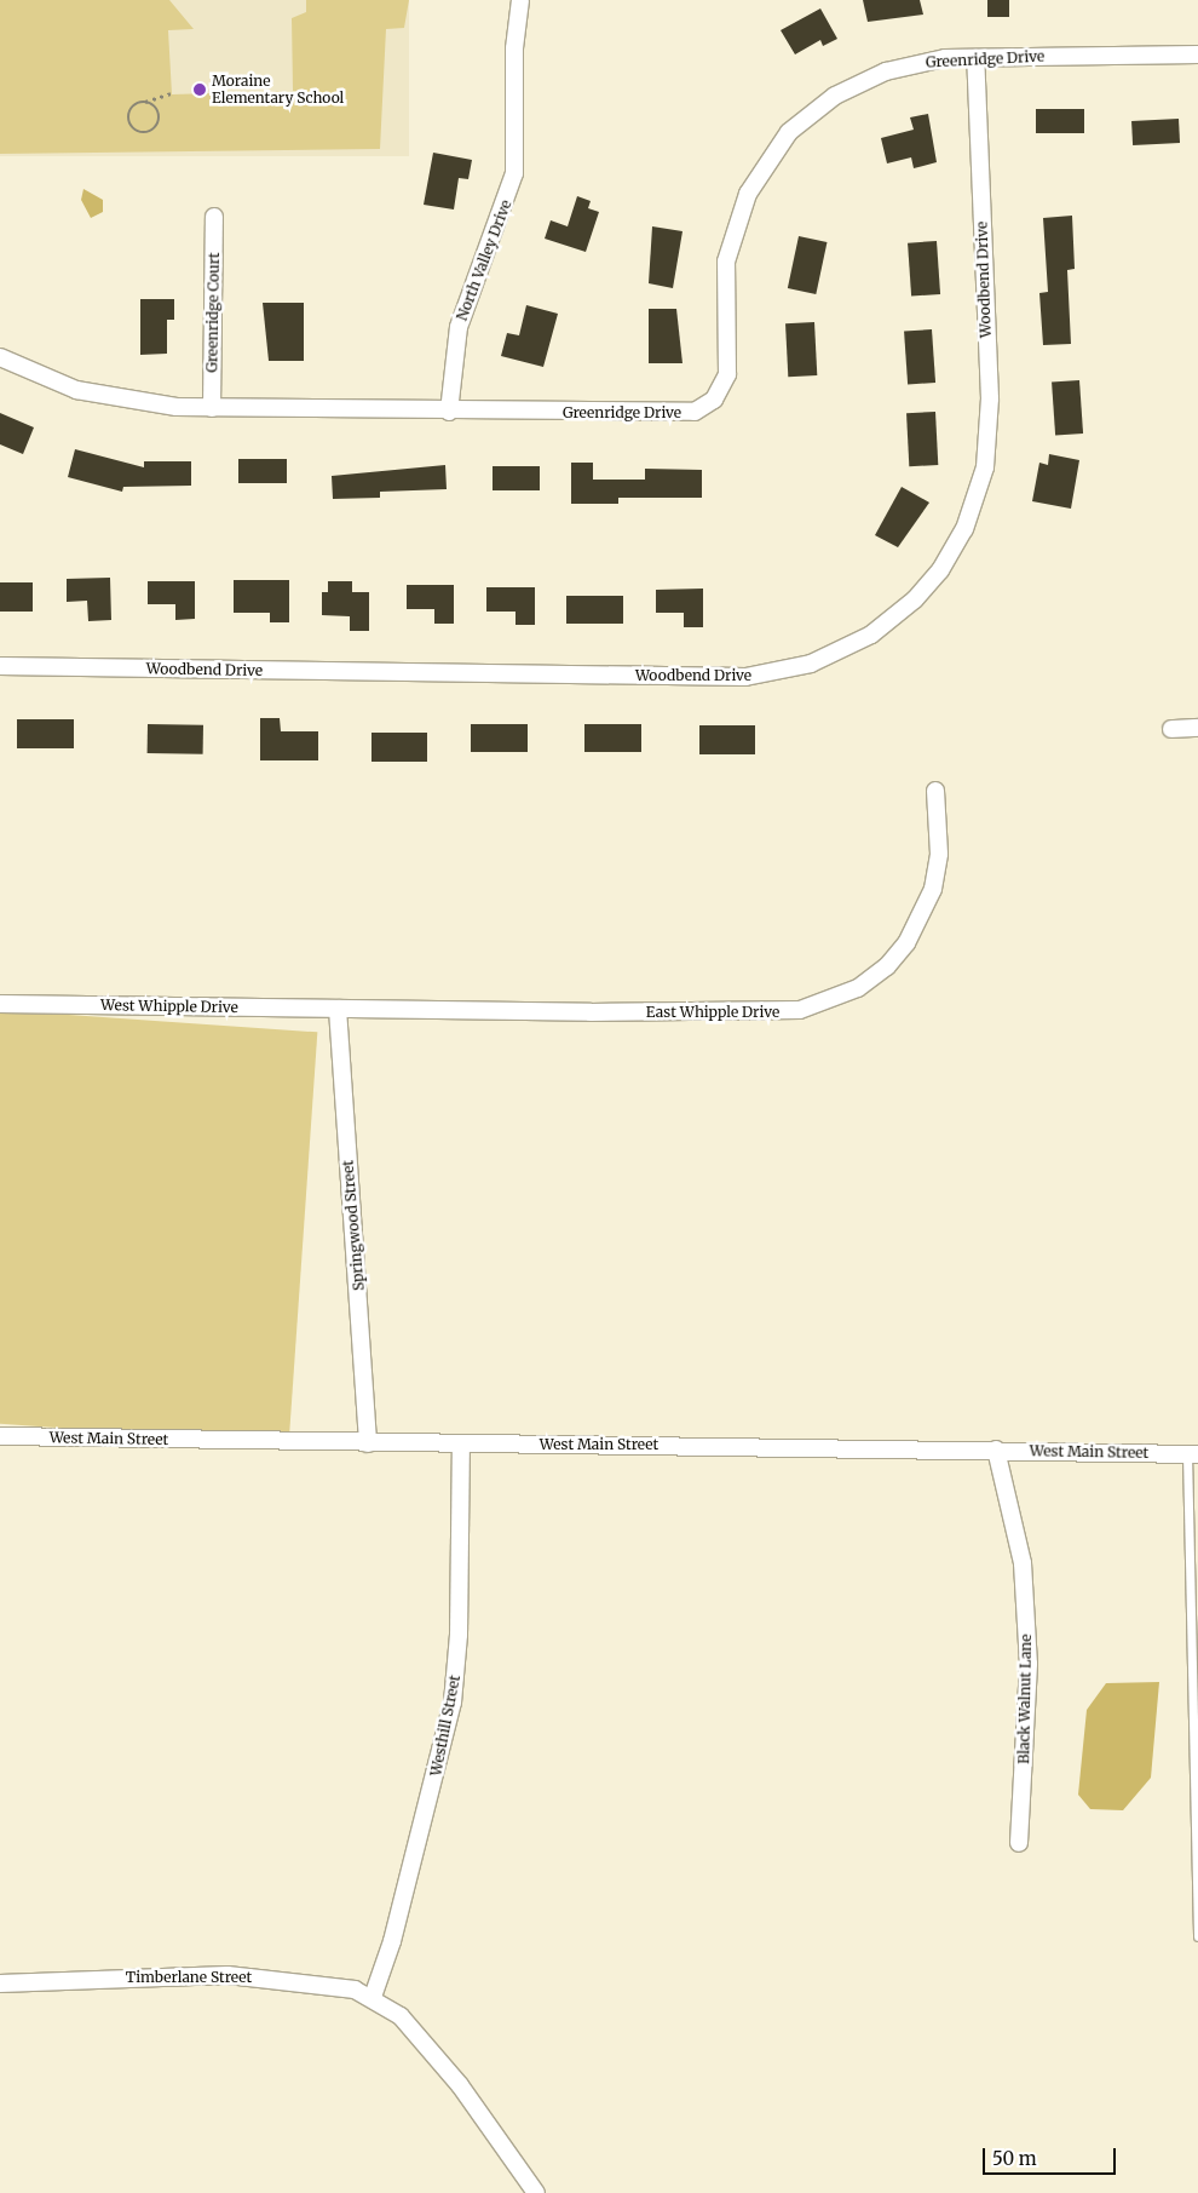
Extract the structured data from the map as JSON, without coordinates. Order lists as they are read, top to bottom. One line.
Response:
{"streets":{"street":["Greenridge Drive","North Valley Drive","Woodbend Drive","Greenridge Court","West Whipple Drive","East Whipple Drive","Springwood Street","West Main Street","Black Walnut Lane","Westhill Street","Timberlane Street"]},"crossings":[["Greenridge Drive","North Valley Drive"],["Greenridge Drive","Woodbend Drive"],["Greenridge Drive","Greenridge Court"],["West Whipple Drive","East Whipple Drive"],["West Whipple Drive","Springwood Street"],["East Whipple Drive","Springwood Street"],["Springwood Street","West Main Street"],["West Main Street","Black Walnut Lane"],["West Main Street","Westhill Street"],["Westhill Street","Timberlane Street"]],"places":["Moraine Elementary School"],"scale_bar":"50 m"}
